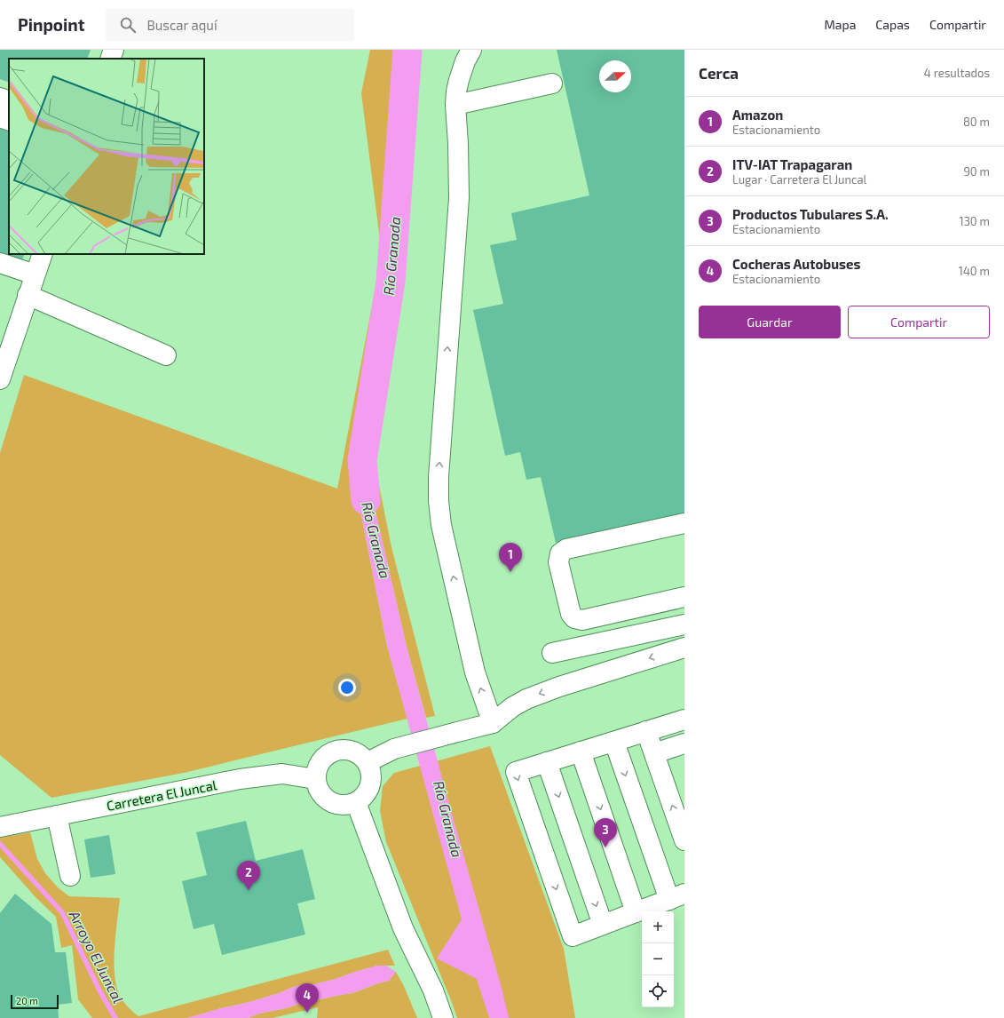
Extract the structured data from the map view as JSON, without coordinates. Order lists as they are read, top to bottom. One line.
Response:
{"streets":{"street":["Carretera El Juncal"]},"water":["Río Granada","Arroyo El Juncal"],"scale_bar":"20 m","north":"right","page":{"header":"Pinpoint","search":"Buscar aquí","nav":["Mapa","Capas","Compartir"],"heading":["Cerca","4 resultados"],"list":[{"mark":"1","name":"Amazon","note":"Estacionamiento","value":"80 m"},{"mark":"2","name":"ITV-IAT Trapagaran","note":"Lugar · Carretera El Juncal","value":"90 m"},{"mark":"3","name":"Productos Tubulares S.A.","note":"Estacionamiento","value":"130 m"},{"mark":"4","name":"Cocheras Autobuses","note":"Estacionamiento","value":"140 m"}],"buttons":["Guardar","Compartir"],"pins":["1","3","2","4"],"map_buttons":["+","−"],"scale":"20 m"}}
